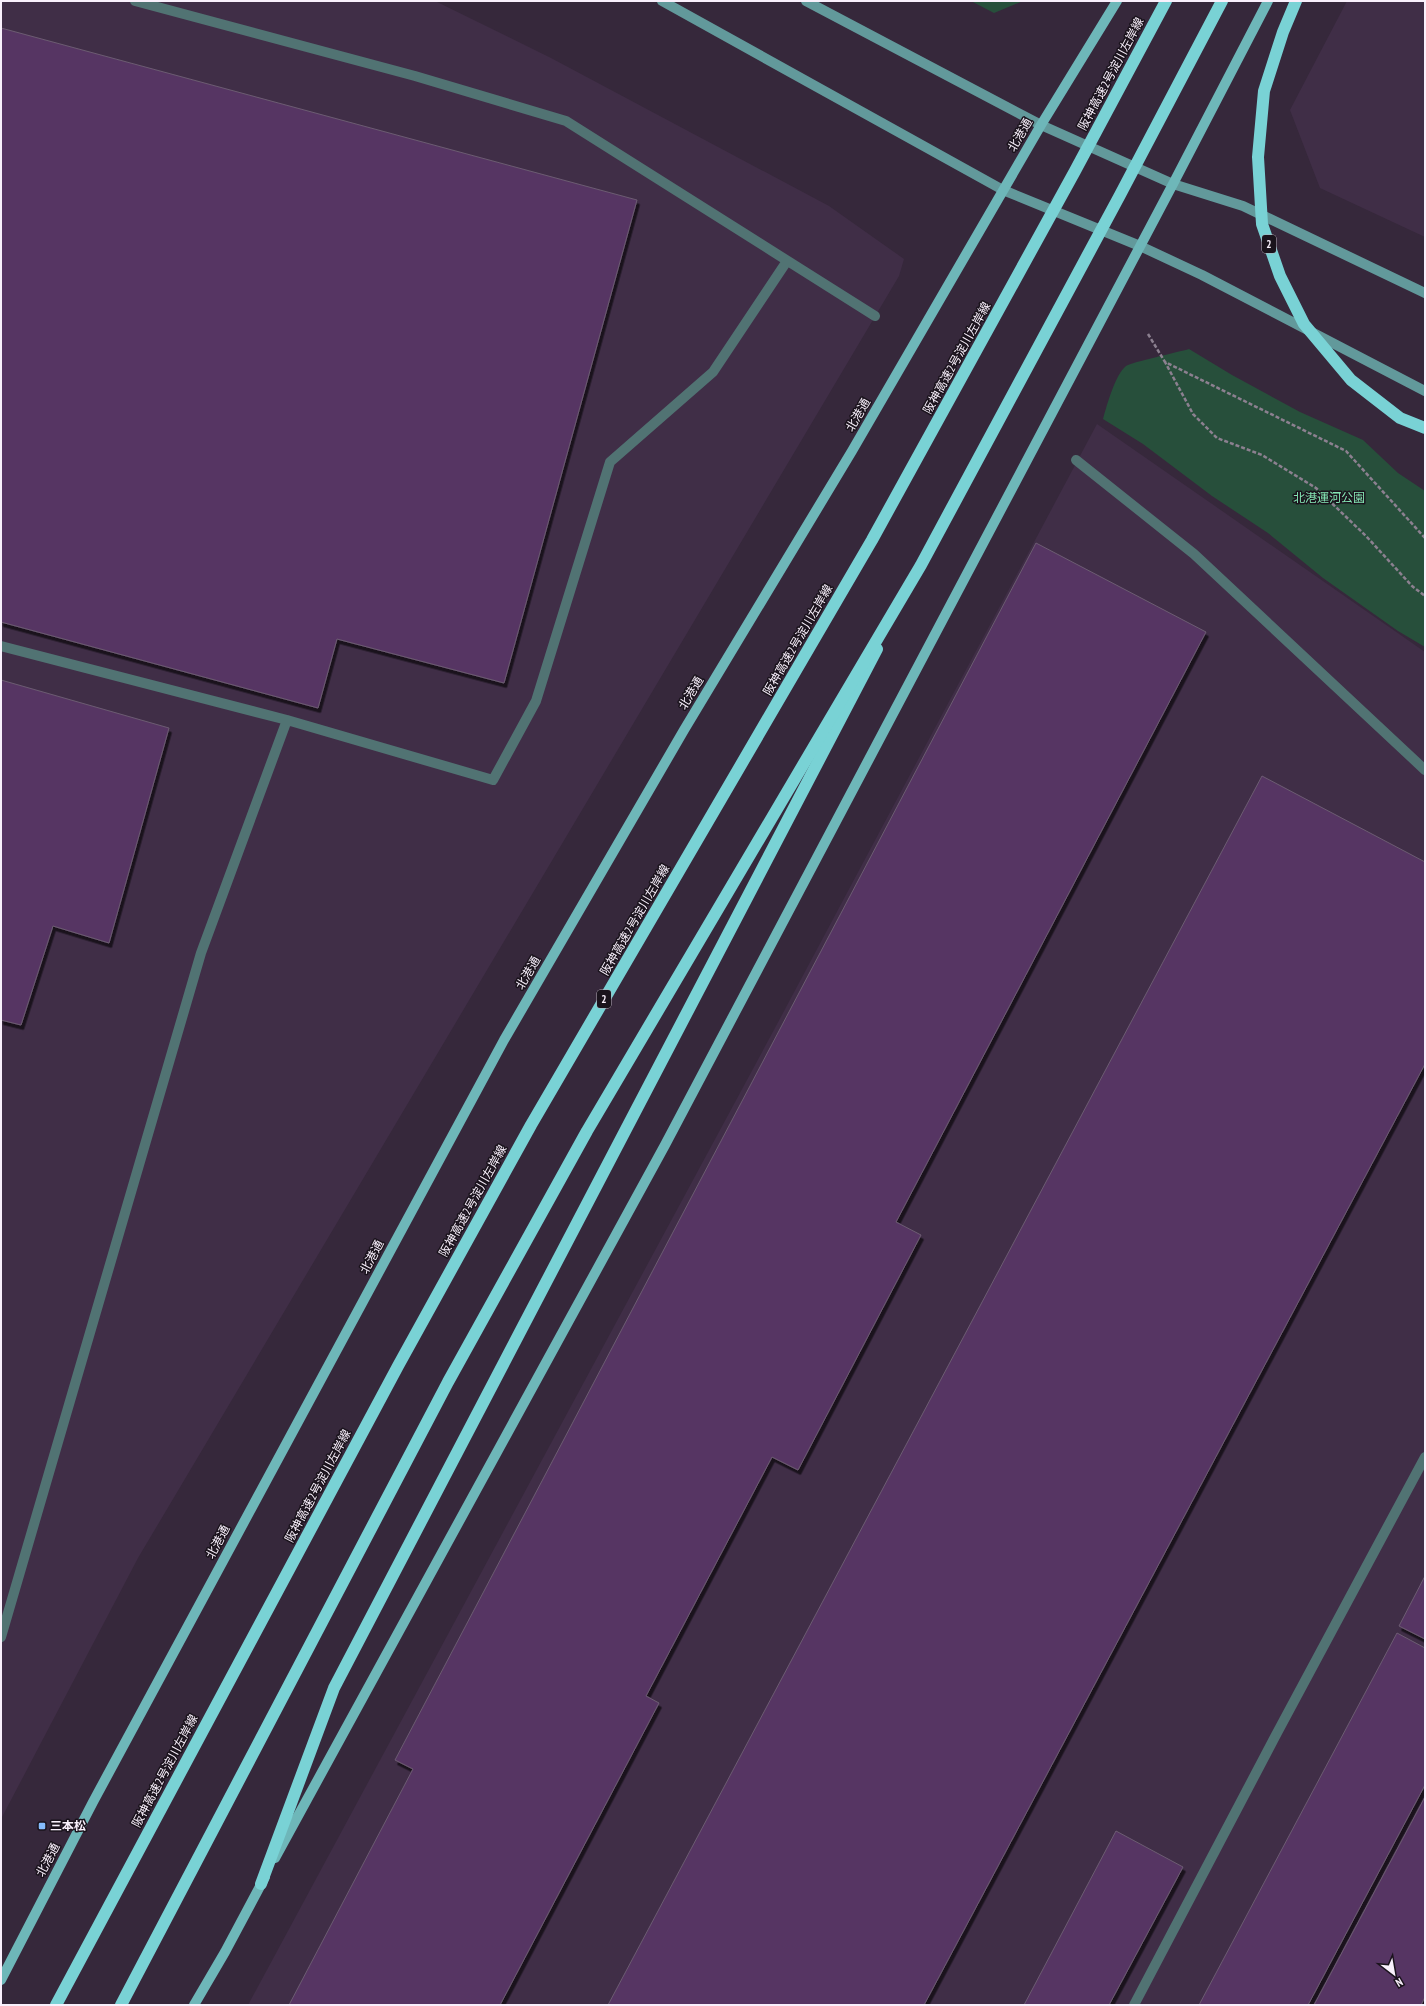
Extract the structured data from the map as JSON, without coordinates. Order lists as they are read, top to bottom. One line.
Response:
{"streets":{"highway":["阪神高速2号淀川左岸線","2"],"main road":["北港通"]},"parks":["北港運河公園"],"places":{"transit":["三本松"]},"north":"bottom right"}
